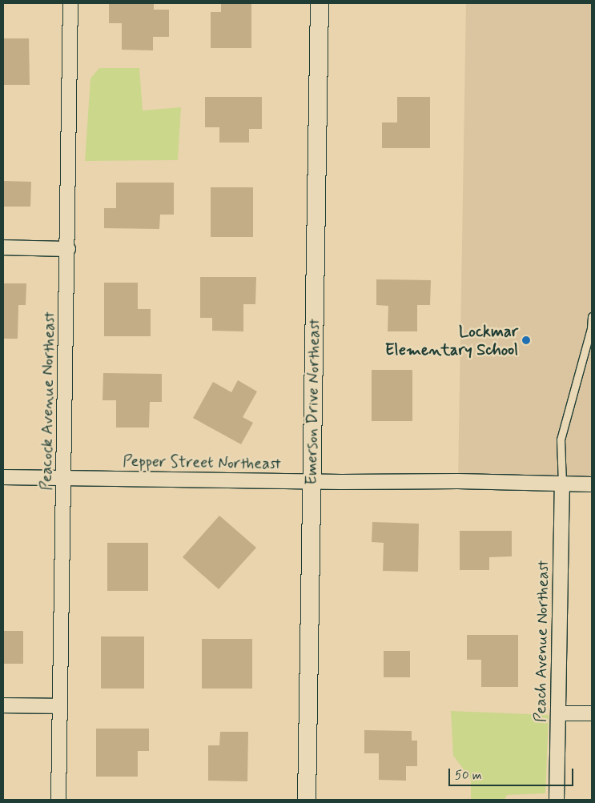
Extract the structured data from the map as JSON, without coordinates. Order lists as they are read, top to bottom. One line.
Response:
{"streets":{"street":["Peacock Avenue Northeast","Emerson Drive Northeast","Pepper Street Northeast","Peach Avenue Northeast"]},"crossings":[["Peacock Avenue Northeast","Pepper Street Northeast"],["Emerson Drive Northeast","Pepper Street Northeast"],["Pepper Street Northeast","Peach Avenue Northeast"]],"places":["Lockmar Elementary School"],"scale_bar":"50 m"}
